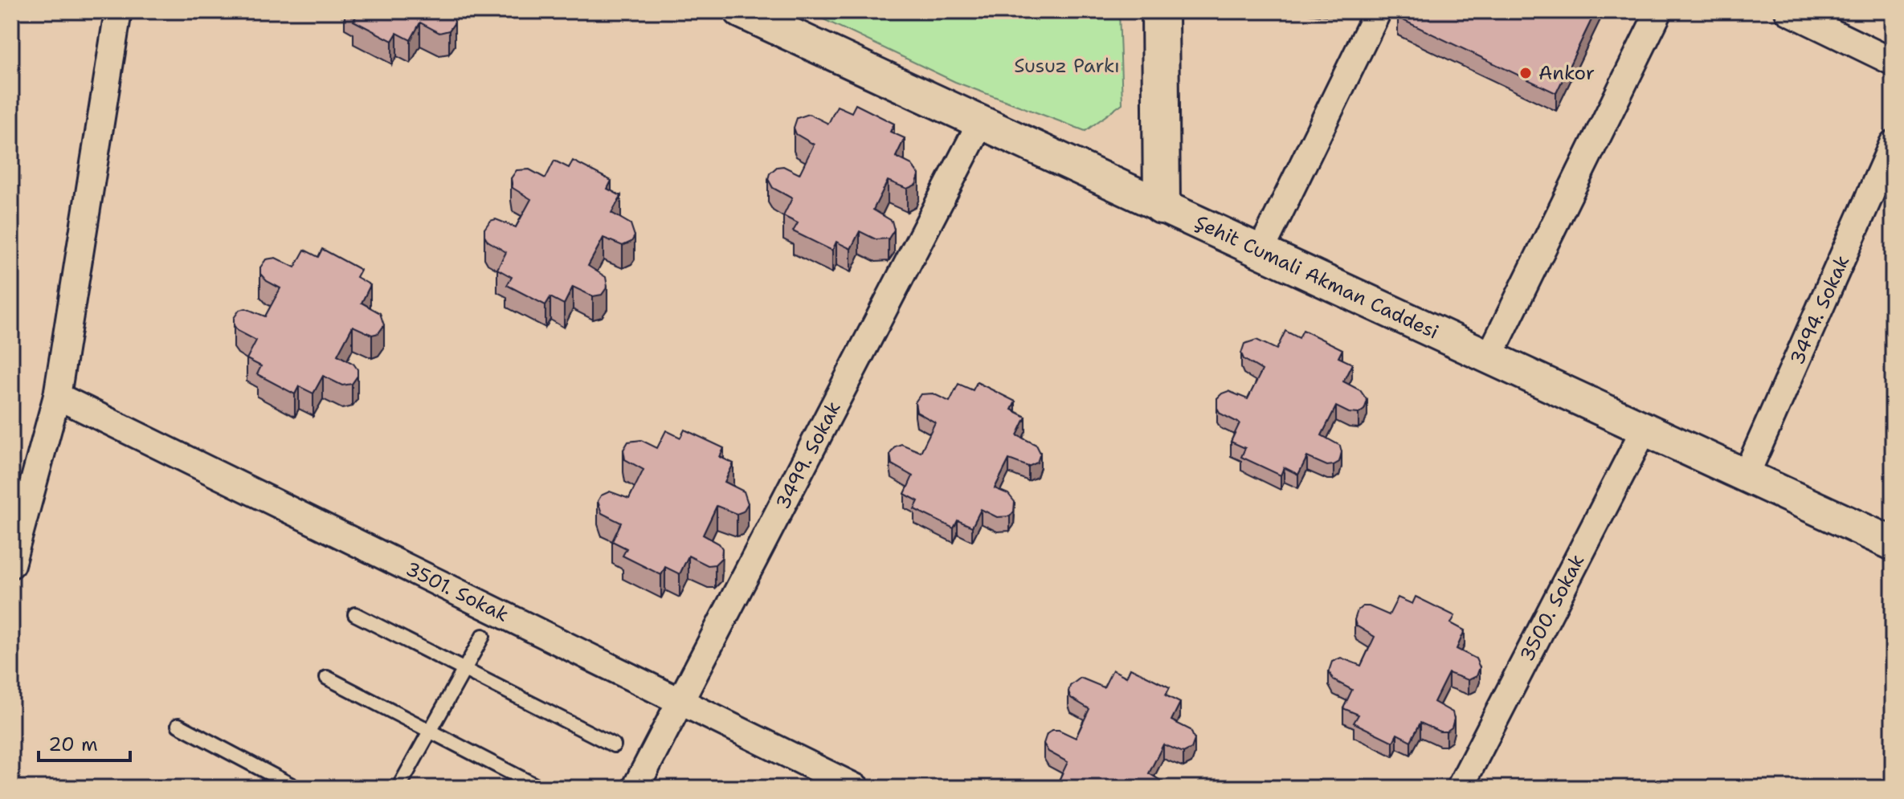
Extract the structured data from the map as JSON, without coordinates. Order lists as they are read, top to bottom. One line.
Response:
{"streets":{"street":["Şehit Cumali Akman Caddesi","3494. Sokak","3499. Sokak","3501. Sokak","3500. Sokak"]},"crossings":[["Şehit Cumali Akman Caddesi","3494. Sokak"],["Şehit Cumali Akman Caddesi","3499. Sokak"],["Şehit Cumali Akman Caddesi","3500. Sokak"],["3499. Sokak","3501. Sokak"]],"parks":["Susuz Parkı"],"places":["Ankor"],"scale_bar":"20 m"}
